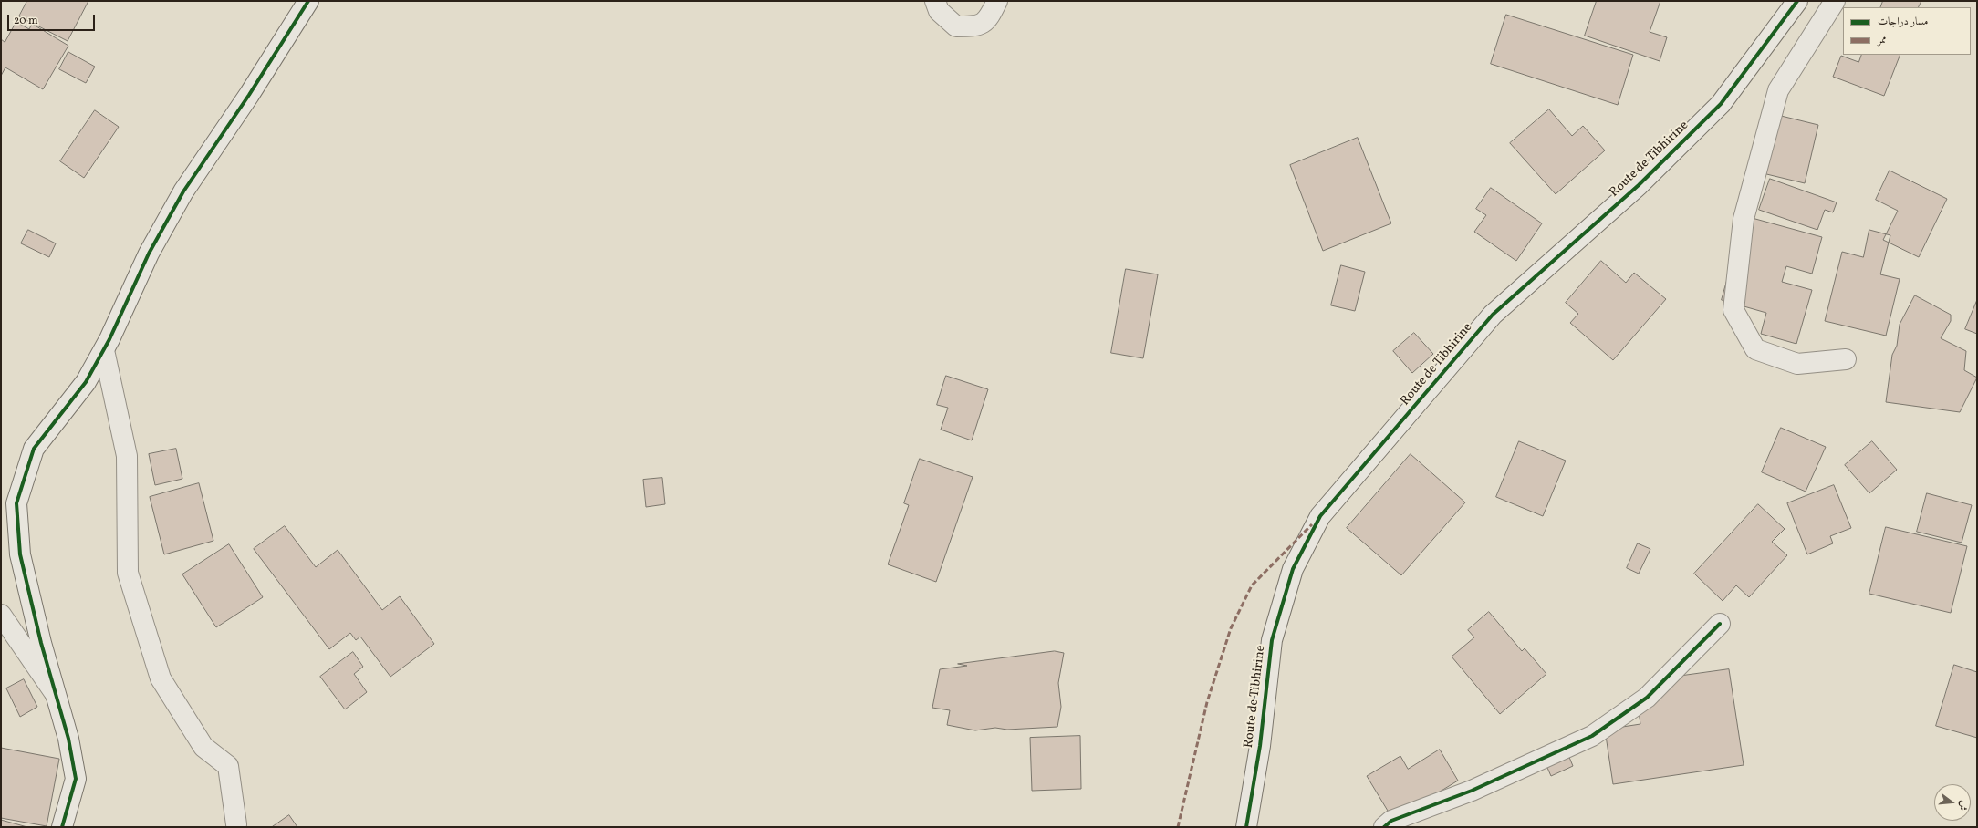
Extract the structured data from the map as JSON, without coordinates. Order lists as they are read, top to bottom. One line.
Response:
{"streets":{"street":["Route de Tibhirine"]},"legend":["مسار دراجات","ممر"],"scale_bar":"20 m","north":"right"}
